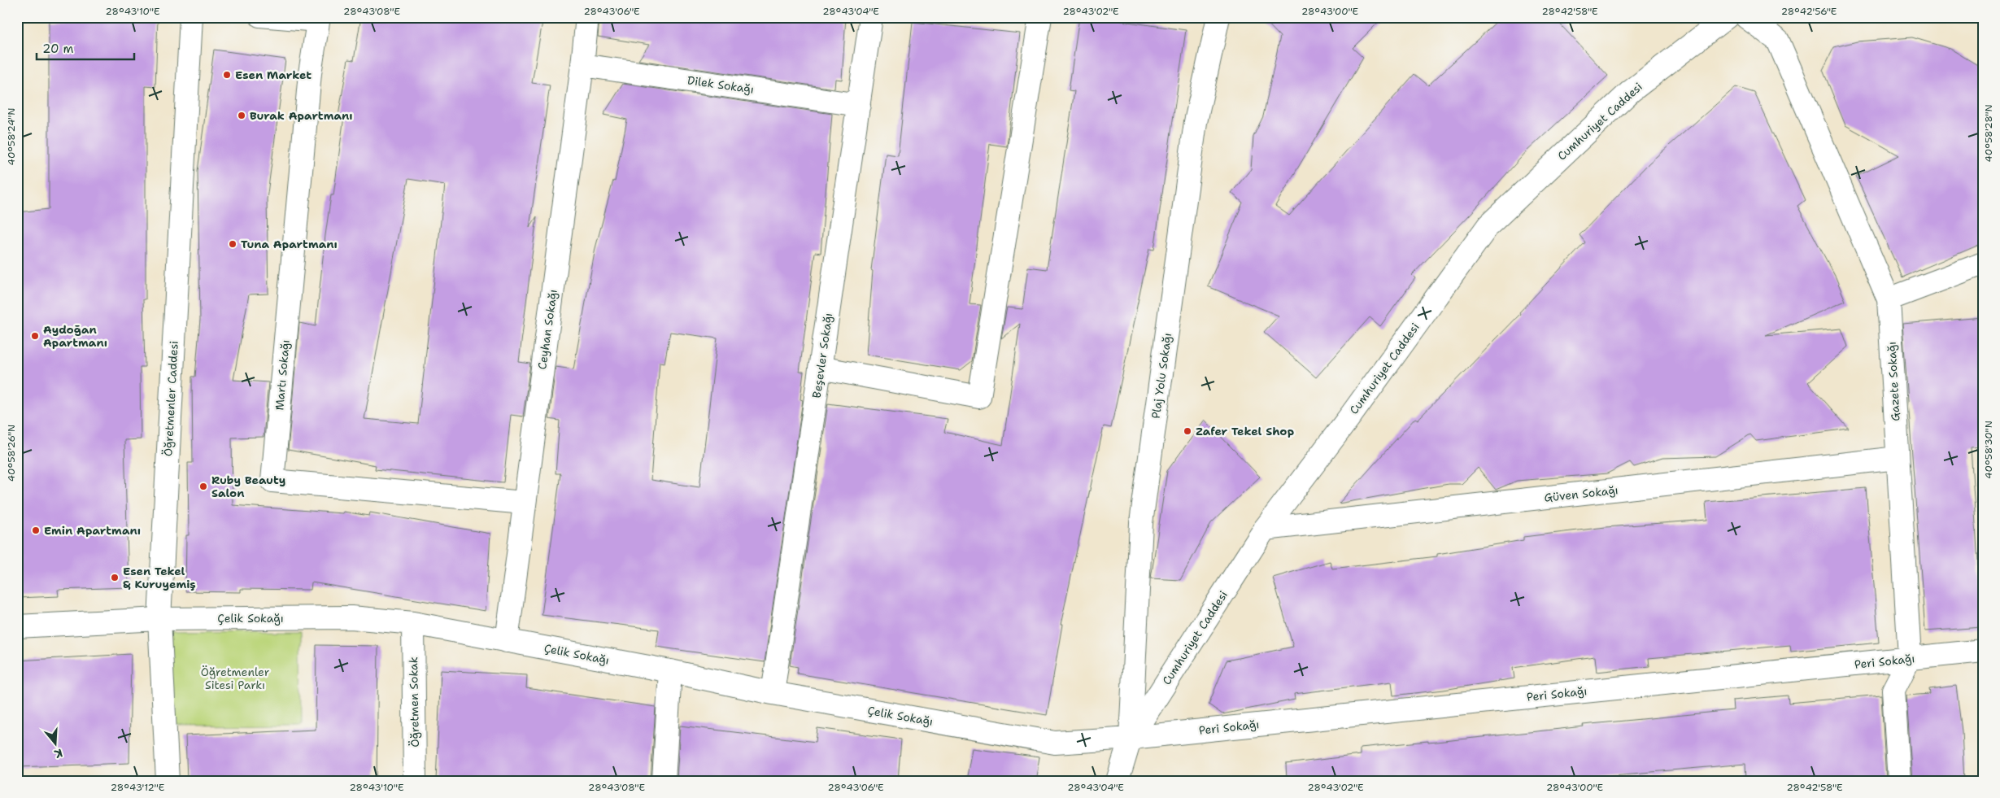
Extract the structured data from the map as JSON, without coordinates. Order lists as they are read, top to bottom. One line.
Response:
{"streets":{"street":["Dilek Sokağı","Cumhuriyet Caddesi","Ceyhan Sokağı","Beşevler Sokağı","Martı Sokağı","Plaj Yolu Sokağı","Gazete Sokağı","Öğretmenler Caddesi","Güven Sokağı","Çelik Sokağı","Peri Sokağı","Öğretmen Sokak"]},"crossings":[["Dilek Sokağı","Ceyhan Sokağı"],["Dilek Sokağı","Beşevler Sokağı"],["Cumhuriyet Caddesi","Plaj Yolu Sokağı"],["Cumhuriyet Caddesi","Güven Sokağı"],["Cumhuriyet Caddesi","Çelik Sokağı"],["Cumhuriyet Caddesi","Peri Sokağı"],["Ceyhan Sokağı","Martı Sokağı"],["Ceyhan Sokağı","Çelik Sokağı"],["Beşevler Sokağı","Çelik Sokağı"],["Plaj Yolu Sokağı","Çelik Sokağı"],["Plaj Yolu Sokağı","Peri Sokağı"],["Gazete Sokağı","Güven Sokağı"],["Gazete Sokağı","Peri Sokağı"],["Öğretmenler Caddesi","Çelik Sokağı"],["Çelik Sokağı","Peri Sokağı"],["Çelik Sokağı","Öğretmen Sokak"]],"parks":["Öğretmenler Sitesi Parkı"],"places":["Esen Market","Burak Apartmanı","Tuna Apartmanı","Aydoğan Apartmanı","Zafer Tekel Shop","Ruby Beauty Salon","Emin Apartmanı","Esen Tekel & Kuruyemiş"],"scale_bar":"20 m","north":"bottom","coordinates":["28°43'10\"E","28°43'08\"E","28°43'06\"E","28°43'04\"E","28°43'02\"E","28°43'00\"E","28°42'58\"E","28°42'56\"E","40°58'28\"N","40°58'24\"N","40°58'30\"N","40°58'26\"N","28°43'12\"E"]}
